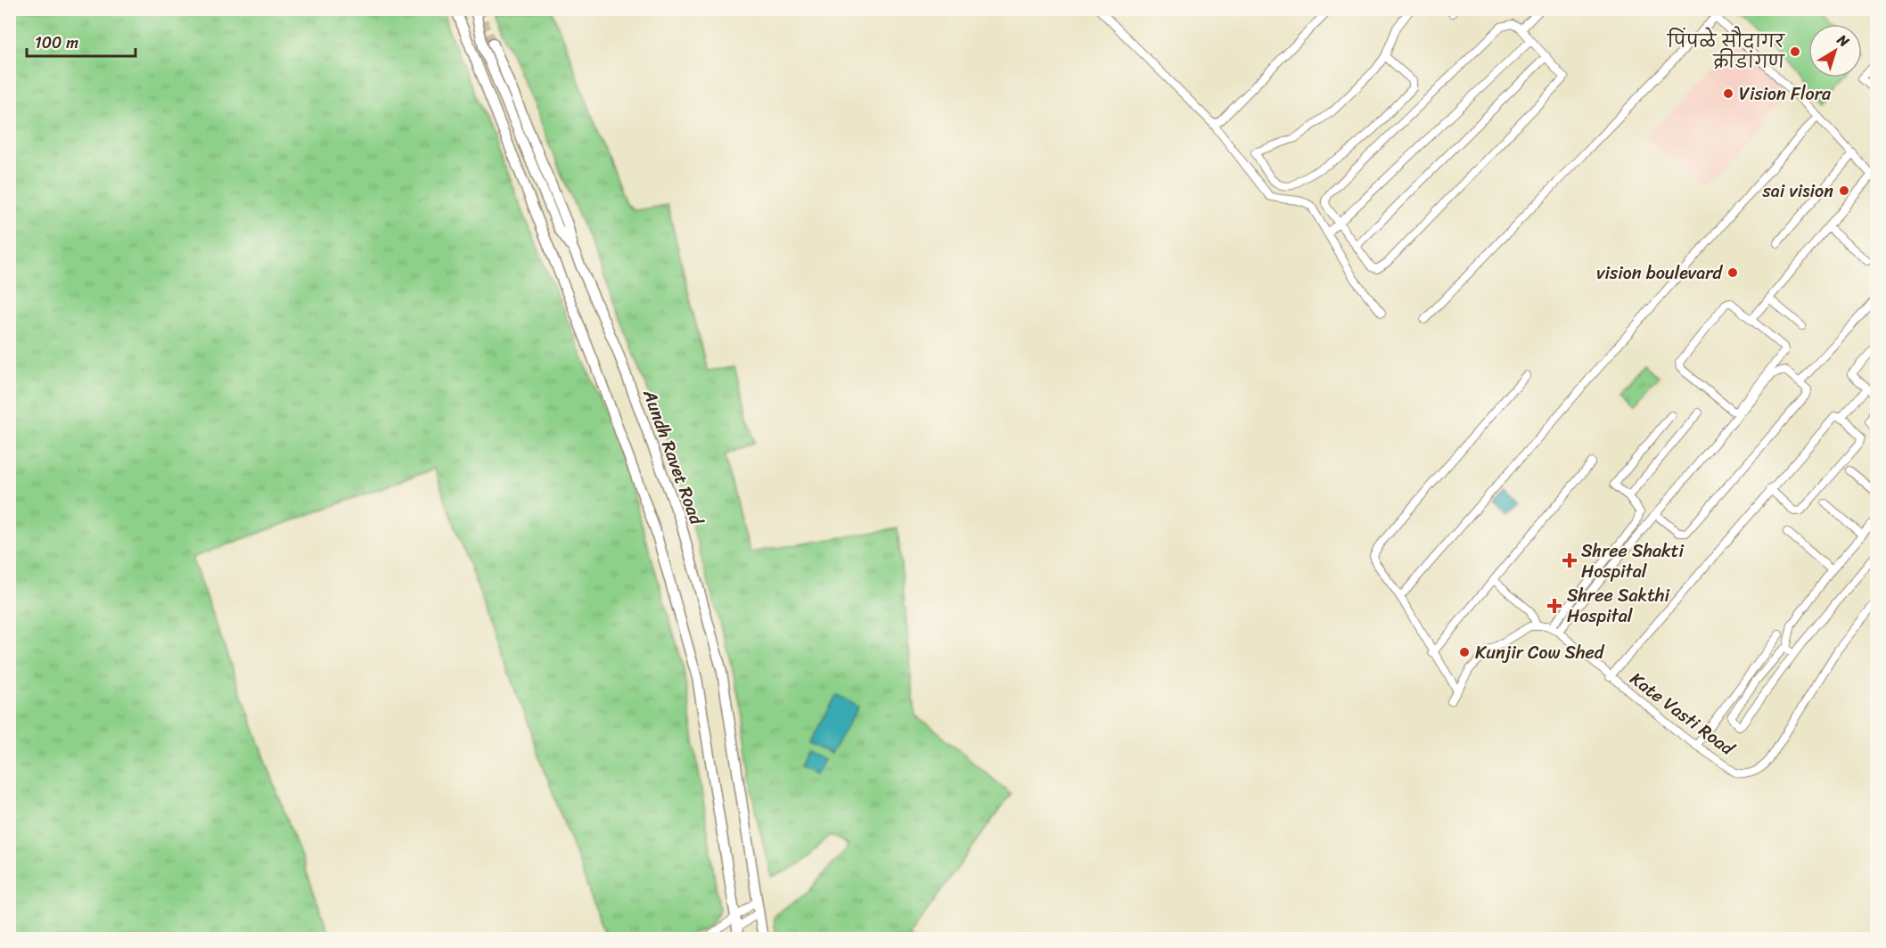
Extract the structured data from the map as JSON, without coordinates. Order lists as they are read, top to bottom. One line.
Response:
{"streets":{"main road":["Aundh Ravet Road"],"street":["Kate Vasti Road"]},"places":{"other":["पिंपळे सौदागर क्रीडांगण","Vision Flora","sai vision","vision boulevard","Kunjir Cow Shed"],"health":["Shree Shakti Hospital","Shree Sakthi Hospital"]},"scale_bar":"100 m","north":"top right"}
